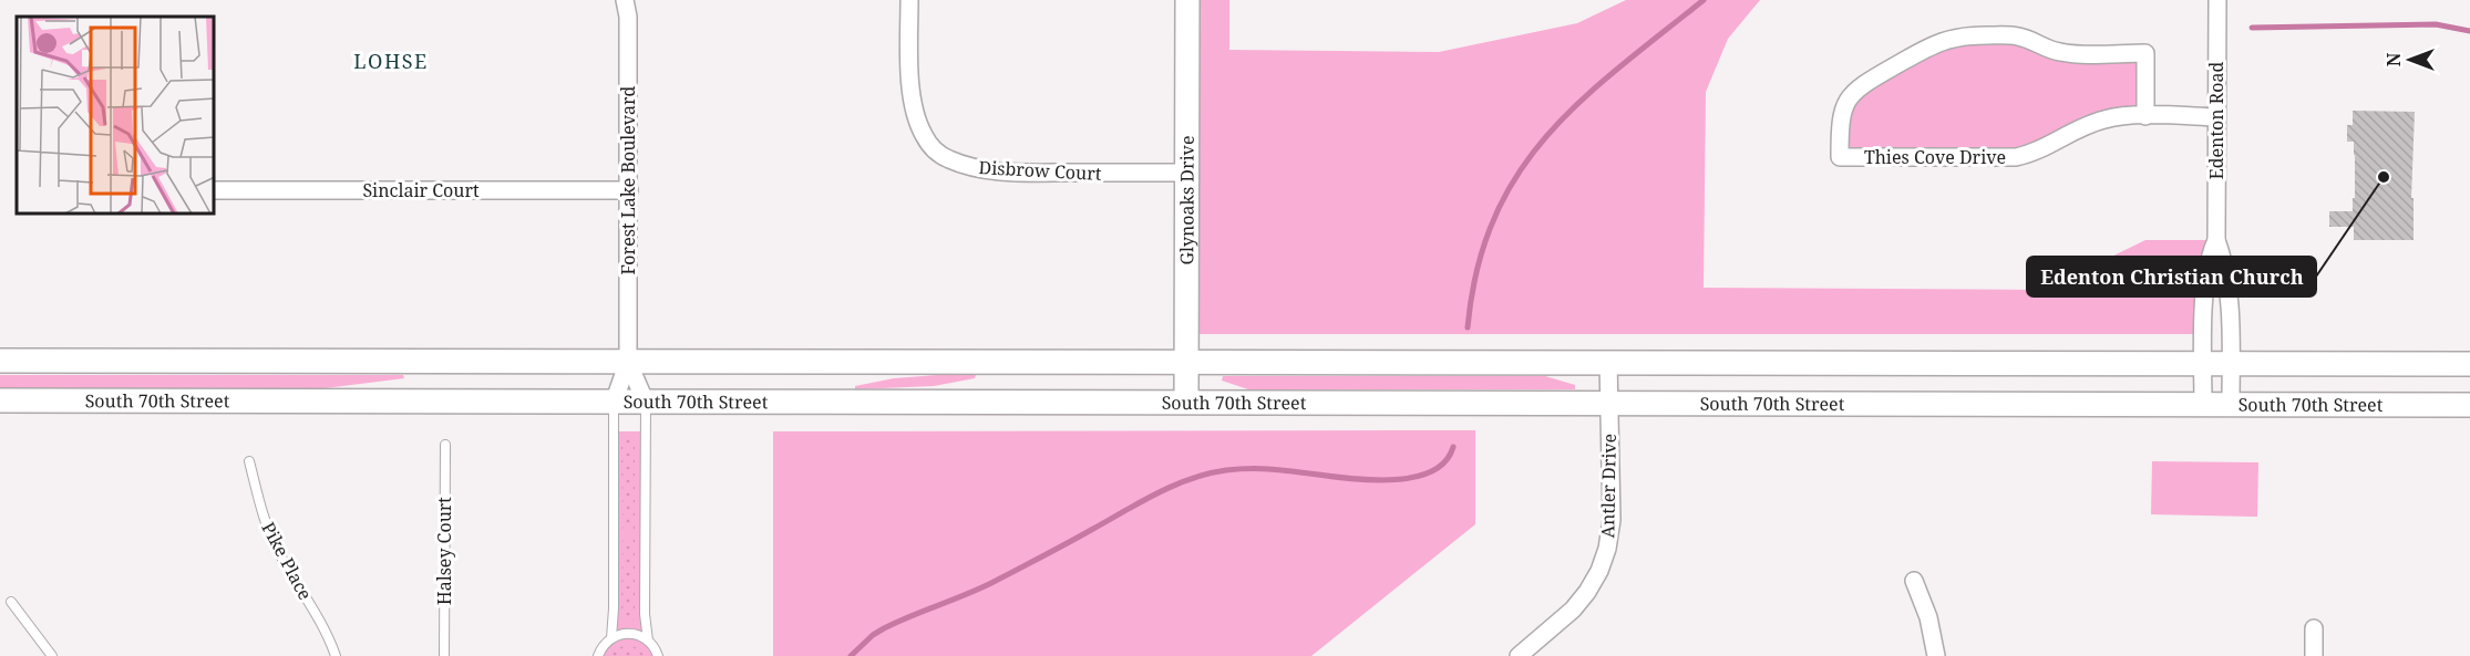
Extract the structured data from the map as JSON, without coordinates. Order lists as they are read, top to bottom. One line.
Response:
{"streets":{"main road":["Glynoaks Drive","South 70th Street"],"street":["Edenton Road","Thies Cove Drive","Disbrow Court","Forest Lake Boulevard","Sinclair Court","Antler Drive"],"lane":["Halsey Court","Pike Place"]},"crossings":[["Edenton Road","Thies Cove Drive"],["Edenton Road","South 70th Street"],["Disbrow Court","Glynoaks Drive"],["Forest Lake Boulevard","Sinclair Court"],["Forest Lake Boulevard","South 70th Street"],["Glynoaks Drive","South 70th Street"],["South 70th Street","Antler Drive"]],"districts":["LOHSE"],"places":["Edenton Christian Church"],"north":"left"}
